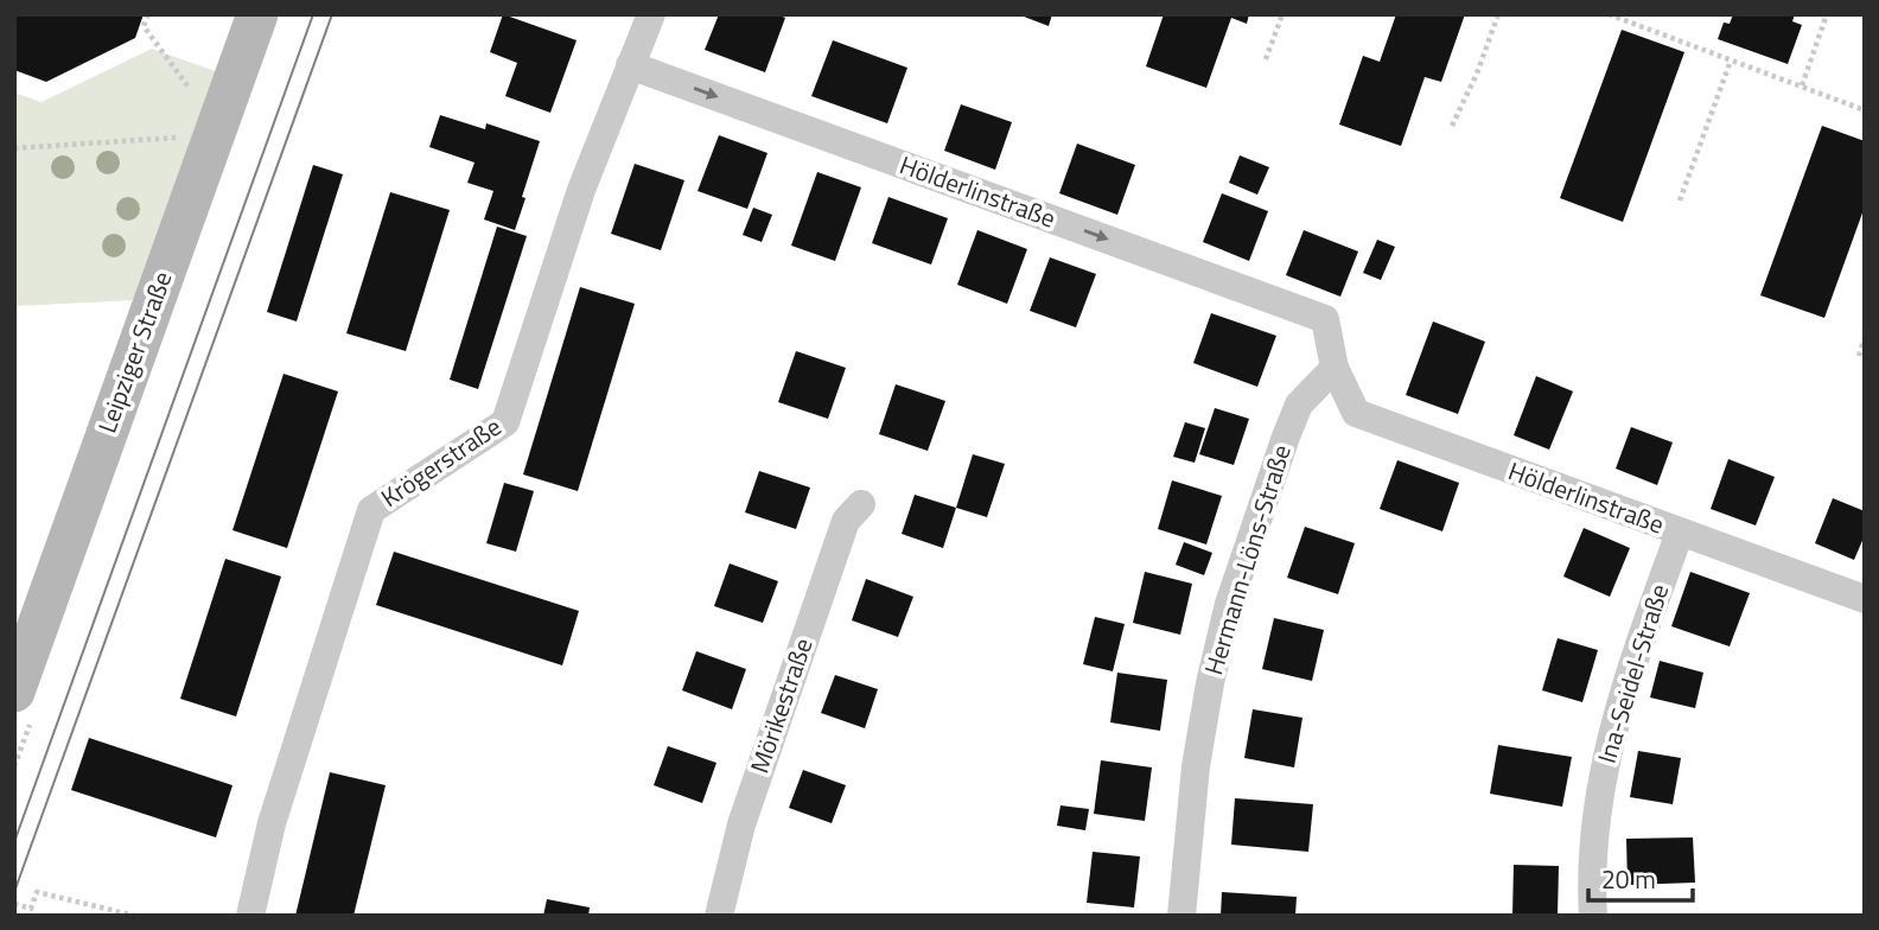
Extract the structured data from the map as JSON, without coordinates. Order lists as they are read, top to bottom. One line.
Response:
{"streets":{"street":["Hölderlinstraße","Leipziger Straße","Krögerstraße","Hermann-Löns-Straße","Ina-Seidel-Straße","Mörikestraße"]},"crossings":[["Hölderlinstraße","Krögerstraße"],["Hölderlinstraße","Hermann-Löns-Straße"],["Hölderlinstraße","Ina-Seidel-Straße"]],"one_way":["Hölderlinstraße"],"scale_bar":"20 m"}
